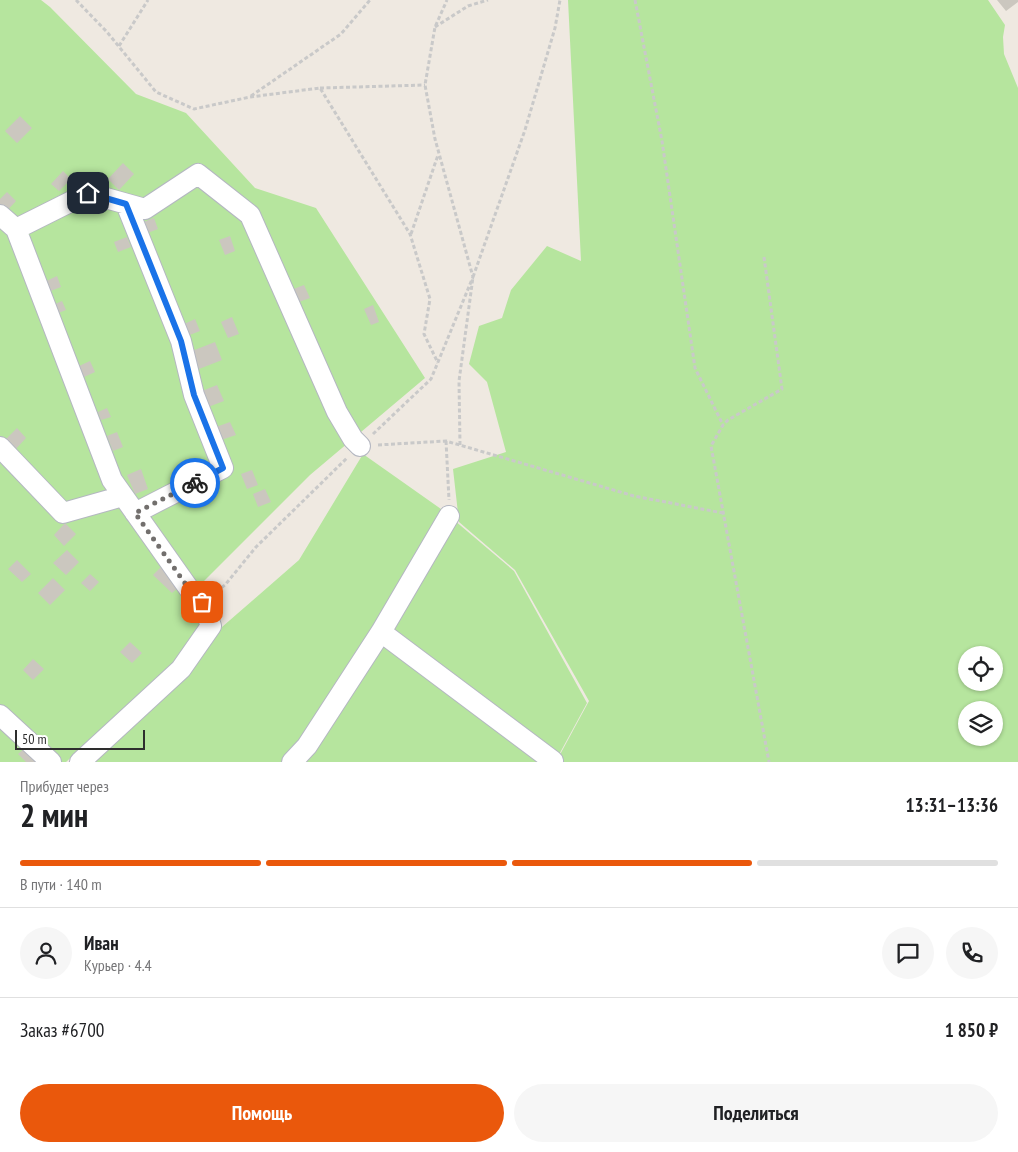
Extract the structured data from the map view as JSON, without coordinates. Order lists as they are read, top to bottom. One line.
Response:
{"scale_bar":"50 m","page":{"scale":"50 m","heading":["2 мин","Прибудет через","13:31–13:36"],"panel":["Иван","Курьер · 4.4","Заказ #6700","1 850 ₽"],"bar":"В пути · 140 m","buttons":["Помощь","Поделиться"]}}
